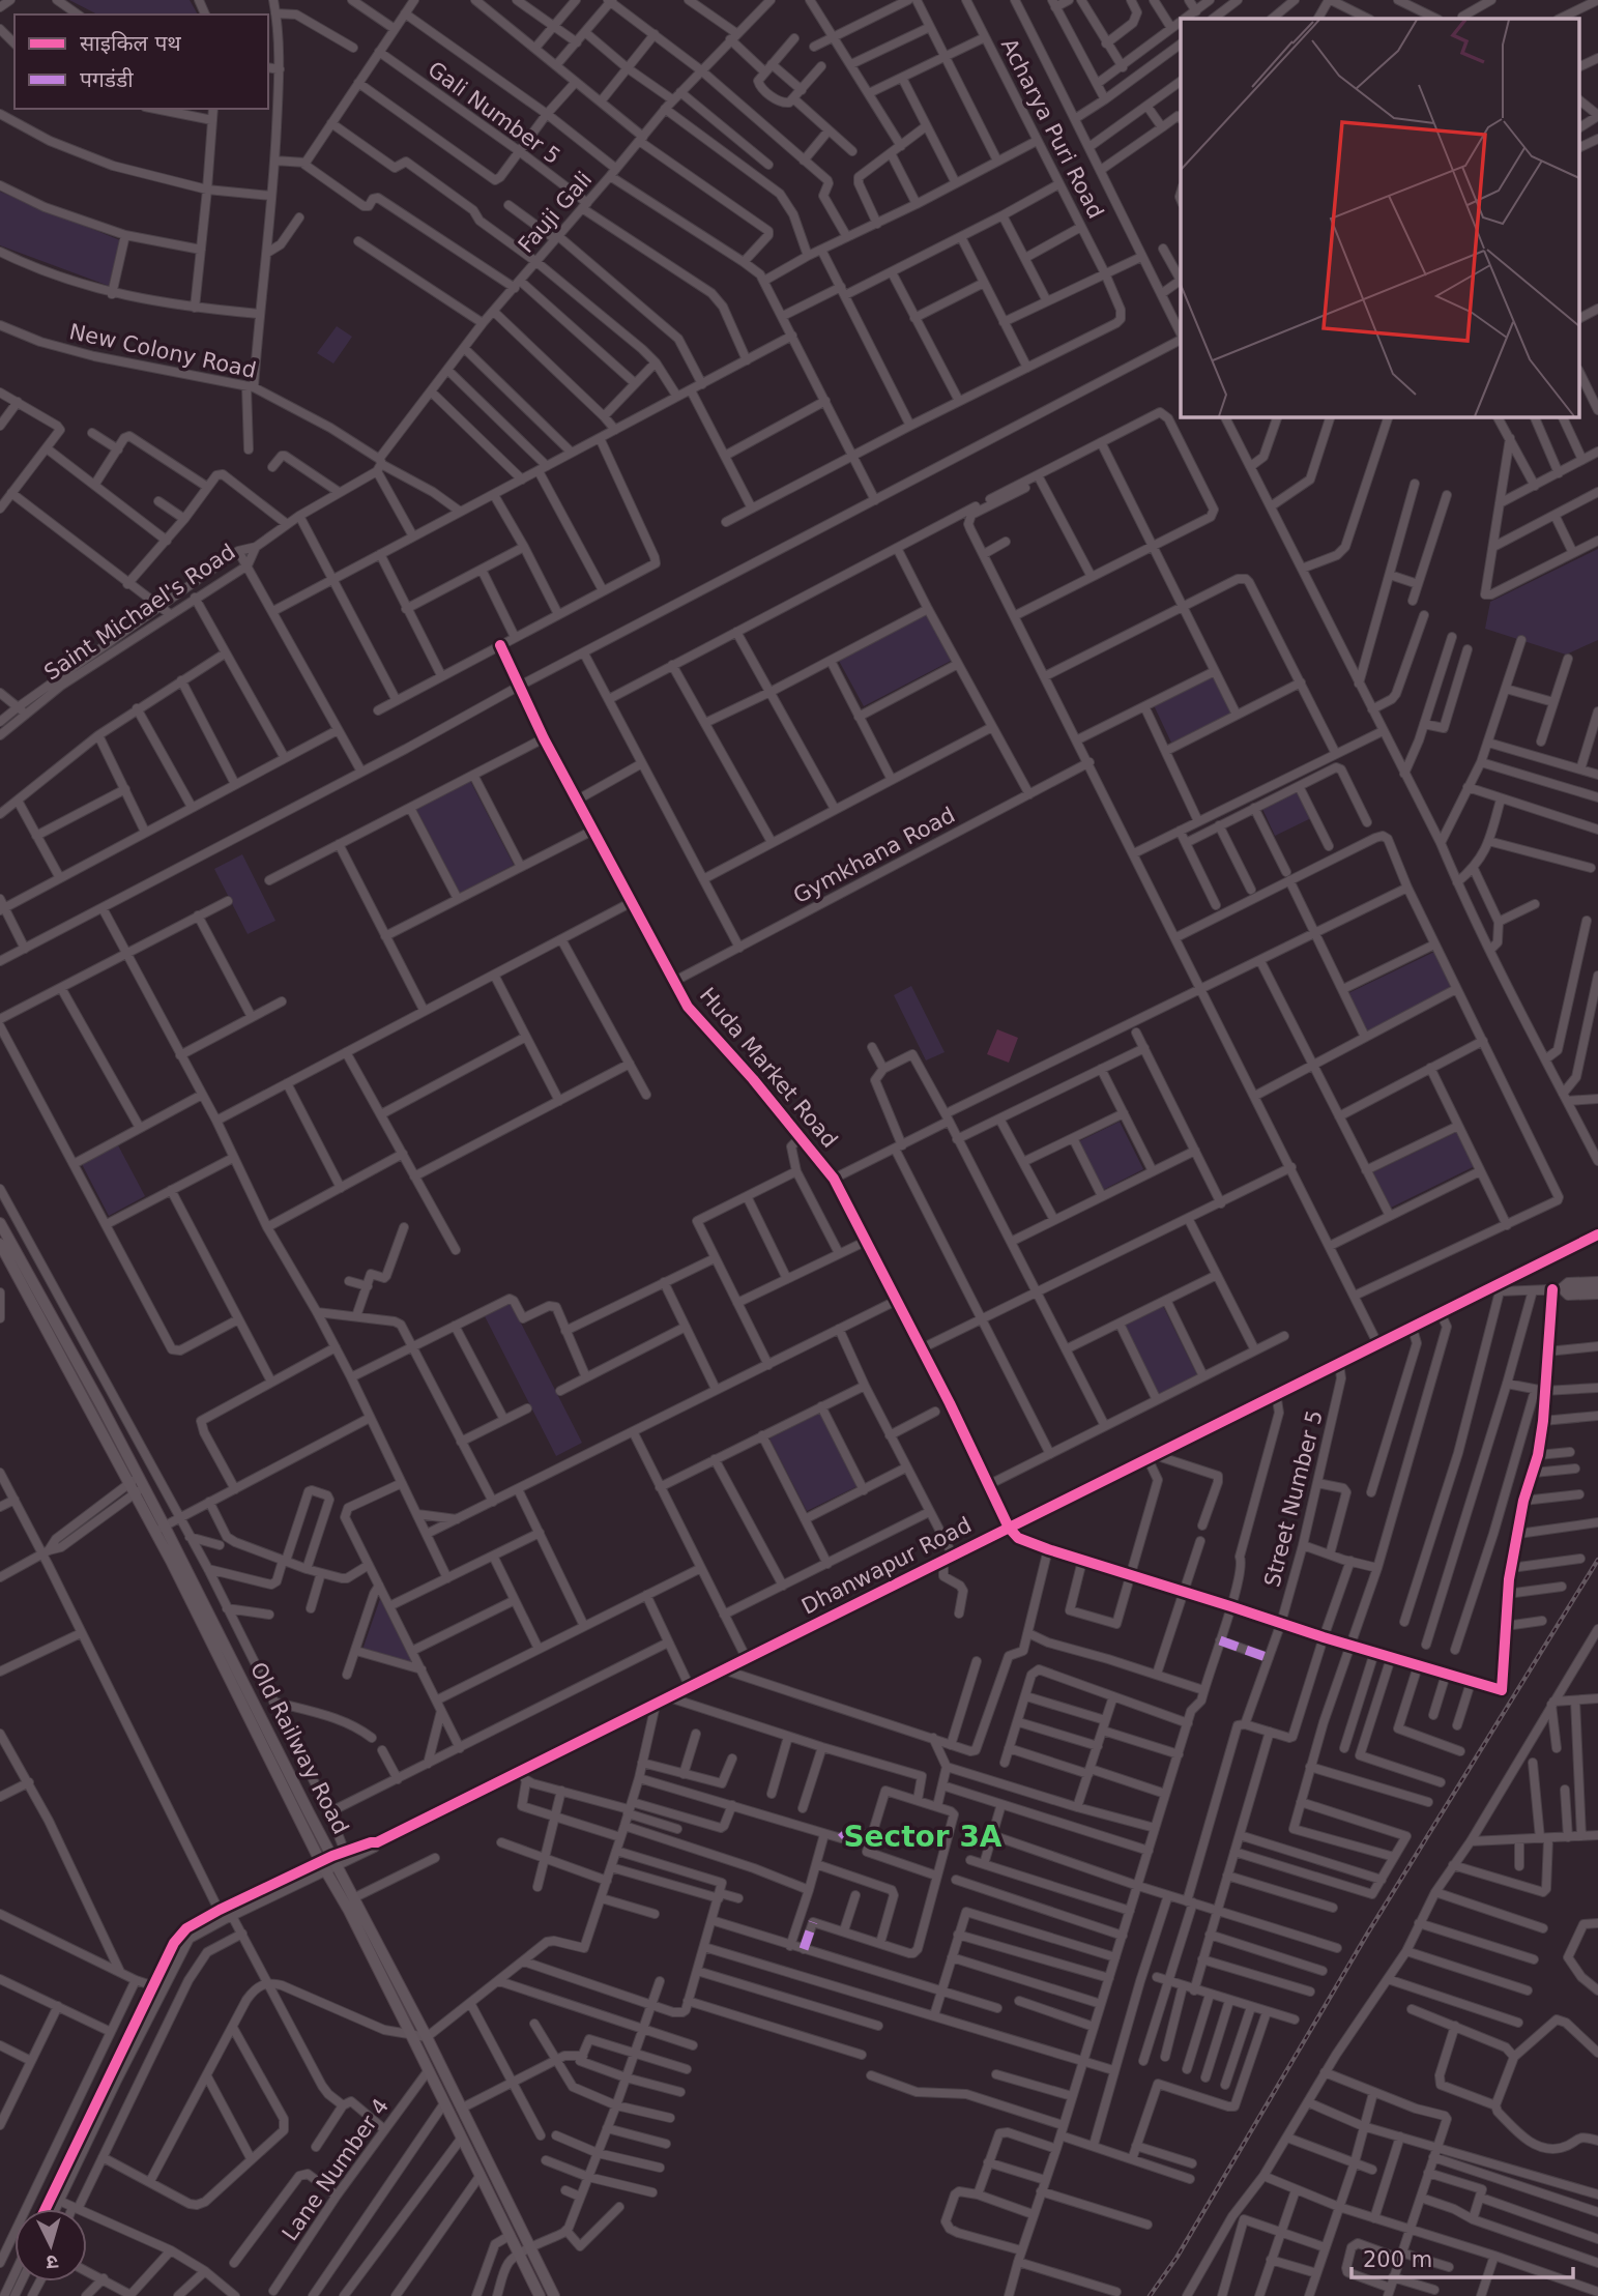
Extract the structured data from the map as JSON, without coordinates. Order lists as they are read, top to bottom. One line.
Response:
{"streets":{"main road":["Old Railway Road"],"street":["Gali Number 5","Acharya Puri Road","Fauji Gali","New Colony Road","Saint Michael's Road","Gymkhana Road","Huda Market Road","Street Number 5","Dhanwapur Road","Lane Number 4"]},"crossings":[["Gali Number 5","Fauji Gali"],["Fauji Gali","New Colony Road"],["Gymkhana Road","Huda Market Road"],["Huda Market Road","Dhanwapur Road"],["Street Number 5","Dhanwapur Road"],["Dhanwapur Road","Old Railway Road"],["Old Railway Road","Lane Number 4"]],"districts":["Sector 3A"],"legend":["साइकिल पथ","पगडंडी"],"scale_bar":"200 m","north":"bottom"}
